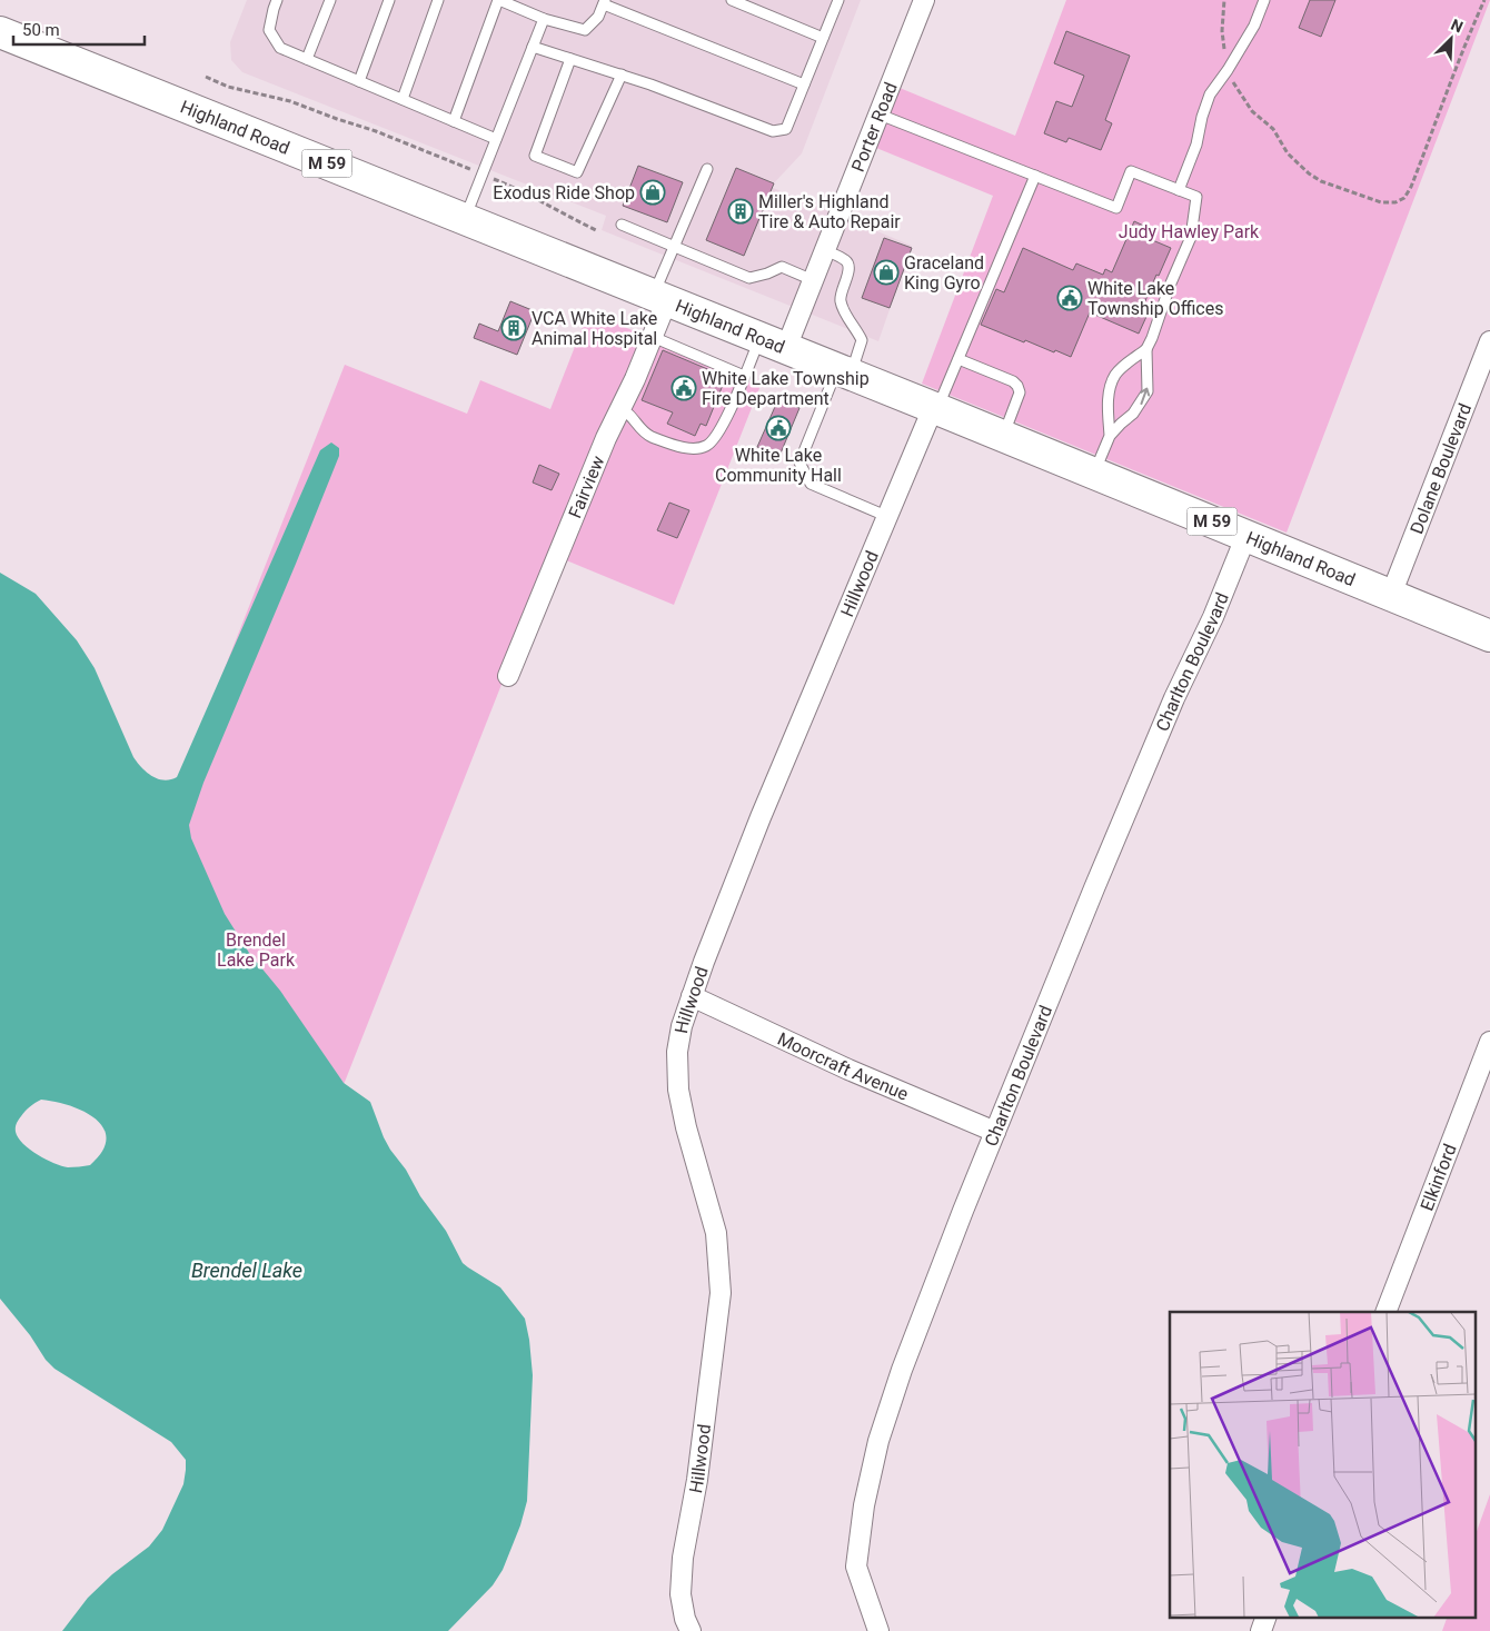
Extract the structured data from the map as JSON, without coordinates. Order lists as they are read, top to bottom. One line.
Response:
{"streets":{"highway":["Highland Road","M 59"],"street":["Porter Road","Dolane Boulevard","Fairview","Hillwood","Charlton Boulevard","Moorcraft Avenue","Elkinford"]},"crossings":[["Highland Road","Porter Road"],["Highland Road","Dolane Boulevard"],["Highland Road","Fairview"],["Highland Road","Hillwood"],["Highland Road","Charlton Boulevard"],["Hillwood","Moorcraft Avenue"],["Charlton Boulevard","Moorcraft Avenue"]],"water":["Brendel Lake"],"parks":["Judy Hawley Park","Brendel Lake Park"],"places":{"shop":["Exodus Ride Shop","Graceland King Gyro"],"building":["Miller's Highland Tire & Auto Repair","VCA White Lake Animal Hospital"],"public building":["White Lake Township Offices","White Lake Township Fire Department","White Lake Community Hall"]},"scale_bar":"50 m","north":"top right"}
